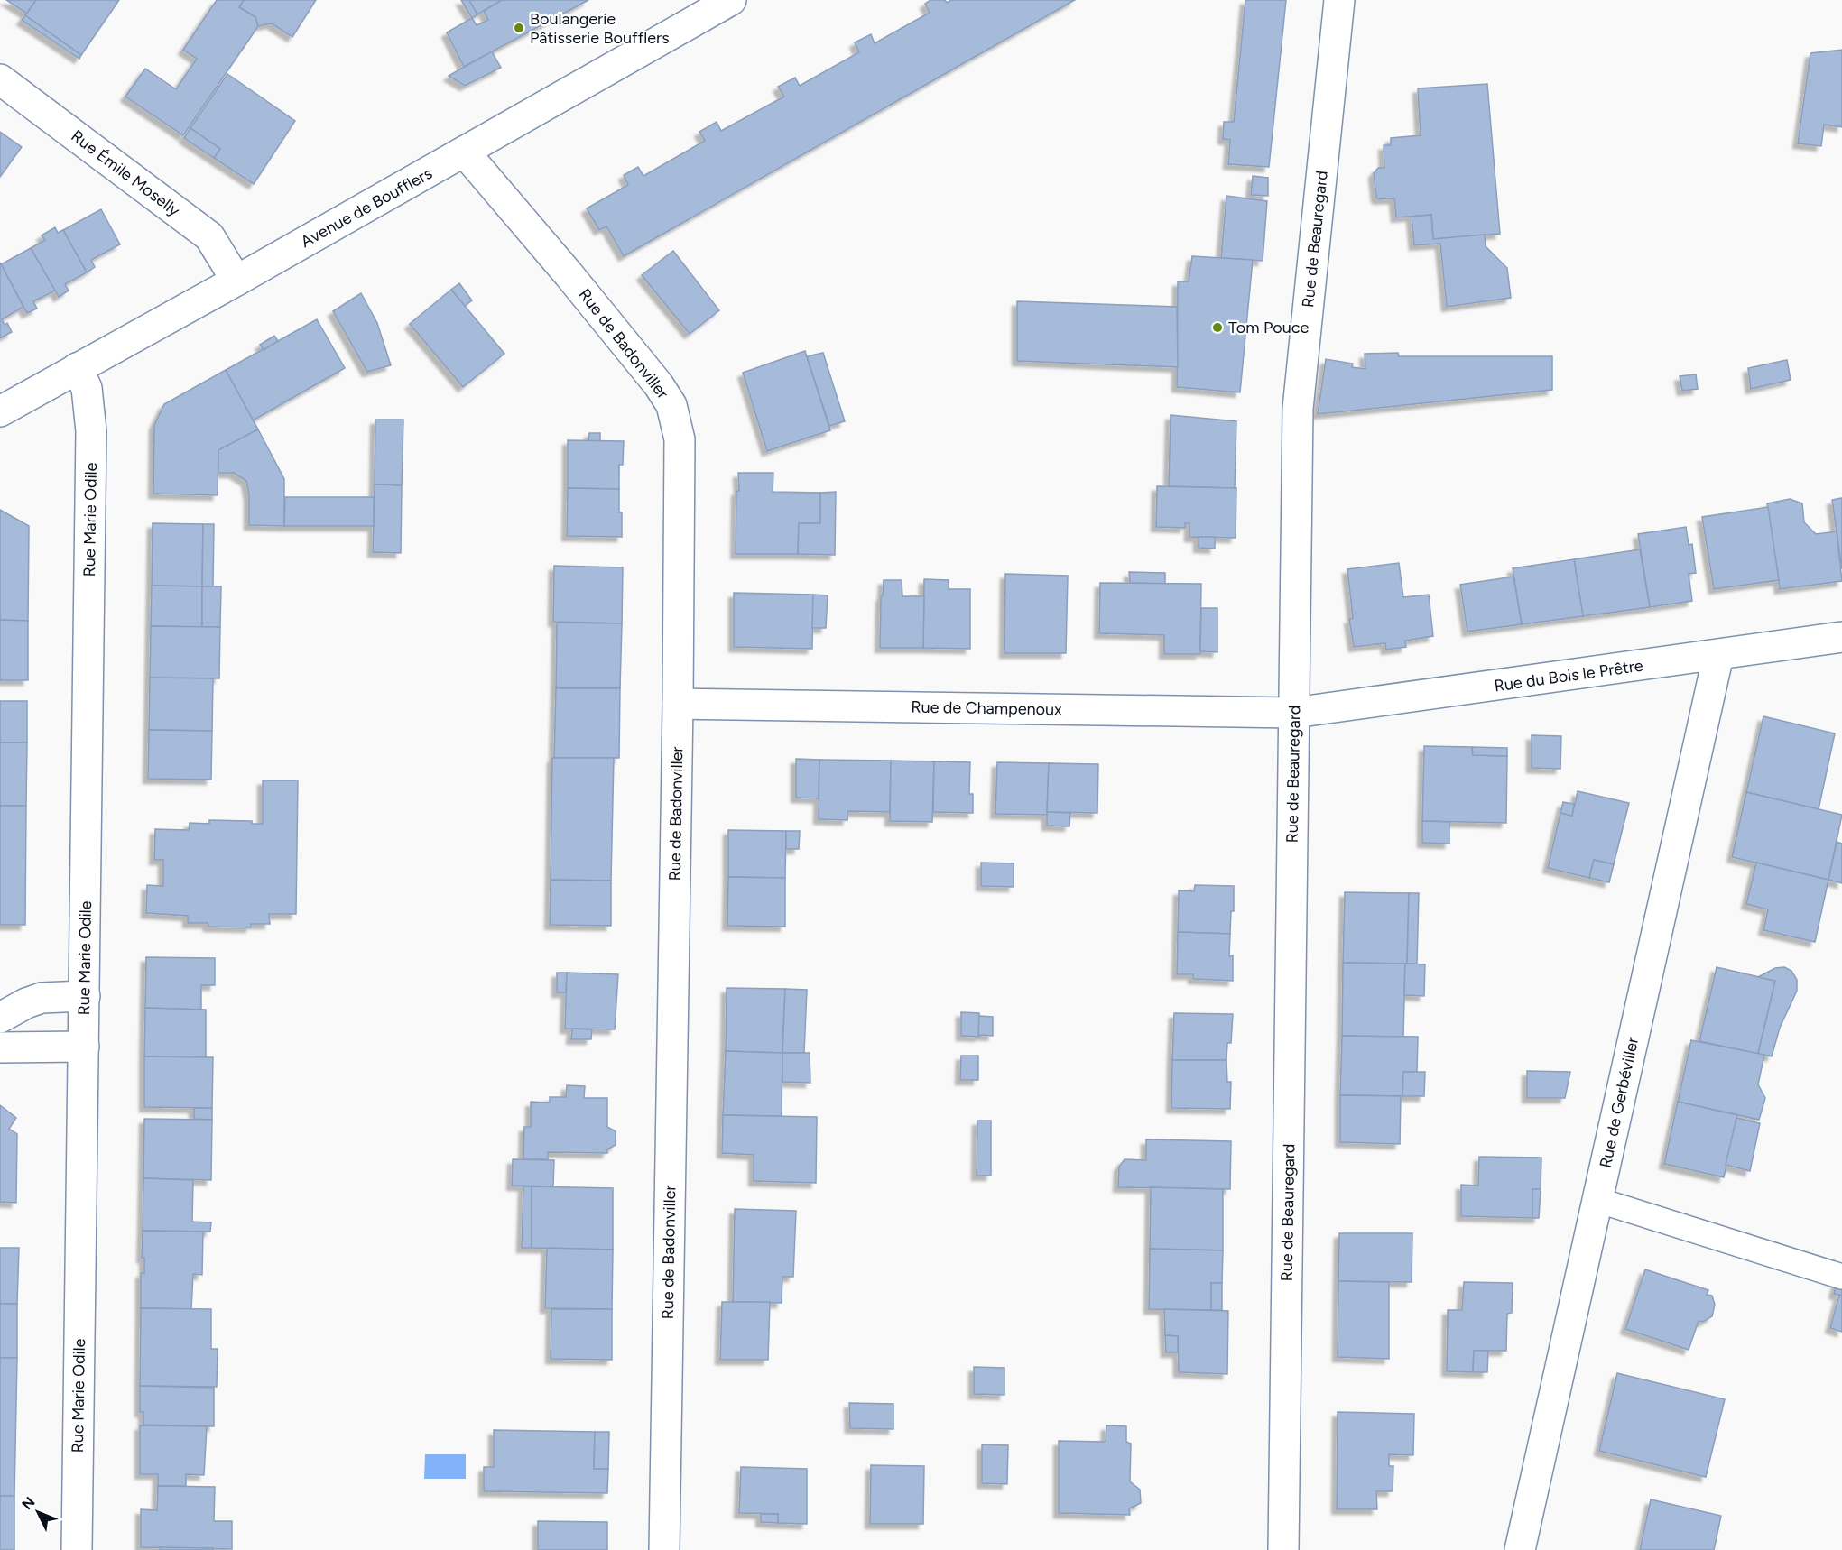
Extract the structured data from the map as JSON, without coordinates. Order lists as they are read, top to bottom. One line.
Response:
{"streets":{"street":["Rue Émile Moselly","Avenue de Boufflers","Rue de Beauregard","Rue de Badonviller","Rue Marie Odile","Rue du Bois le Prêtre","Rue de Champenoux","Rue de Gerbéviller"]},"crossings":[["Rue Émile Moselly","Avenue de Boufflers"],["Avenue de Boufflers","Rue de Badonviller"],["Avenue de Boufflers","Rue Marie Odile"],["Rue de Beauregard","Rue du Bois le Prêtre"],["Rue de Beauregard","Rue de Champenoux"],["Rue de Badonviller","Rue de Champenoux"],["Rue du Bois le Prêtre","Rue de Champenoux"],["Rue du Bois le Prêtre","Rue de Gerbéviller"]],"places":["Boulangerie Pâtisserie Boufflers","Tom Pouce"],"north":"top left"}
